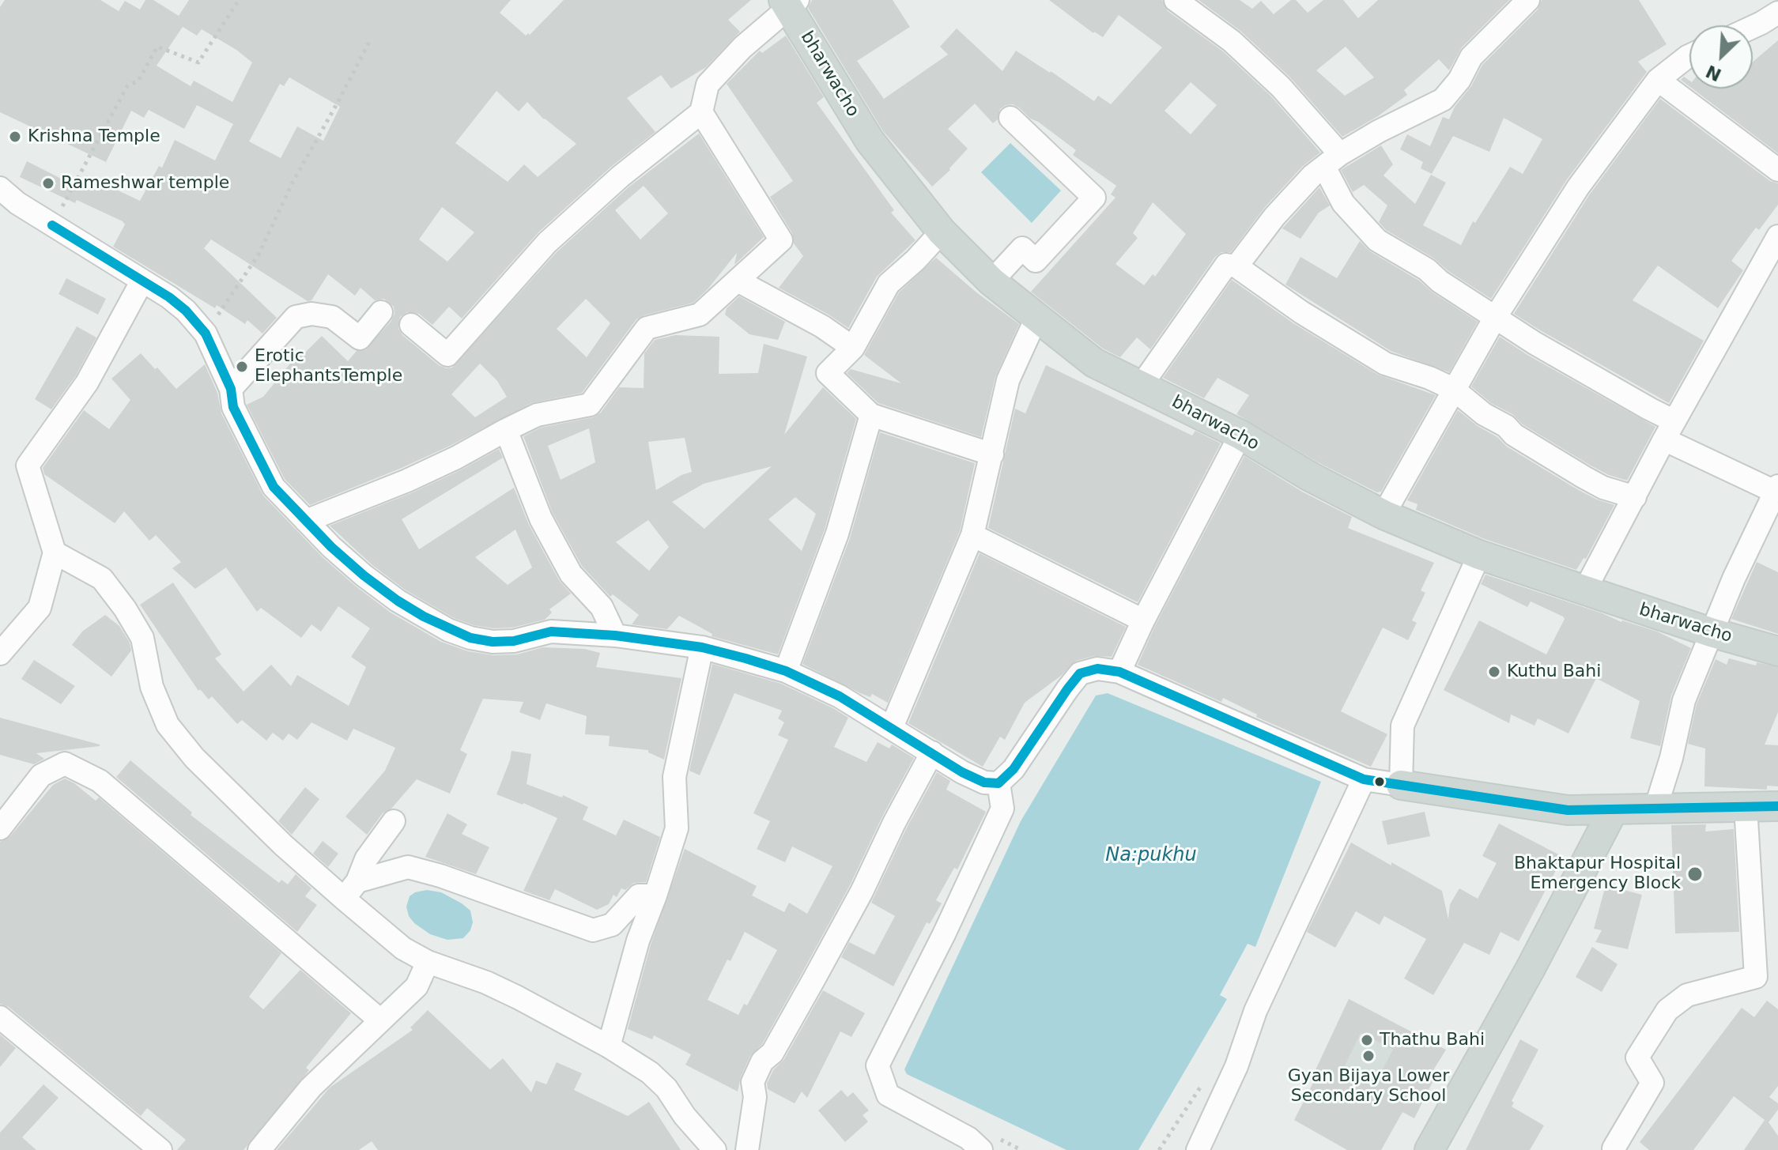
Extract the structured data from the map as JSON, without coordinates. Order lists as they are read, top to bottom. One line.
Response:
{"streets":{"main road":["bharwacho"]},"water":["Na:pukhu"],"places":["Krishna Temple","Rameshwar temple","Erotic ElephantsTemple","Kuthu Bahi","Bhaktapur Hospital Emergency Block","Thathu Bahi","Gyan Bijaya Lower Secondary School"],"north":"bottom left"}
